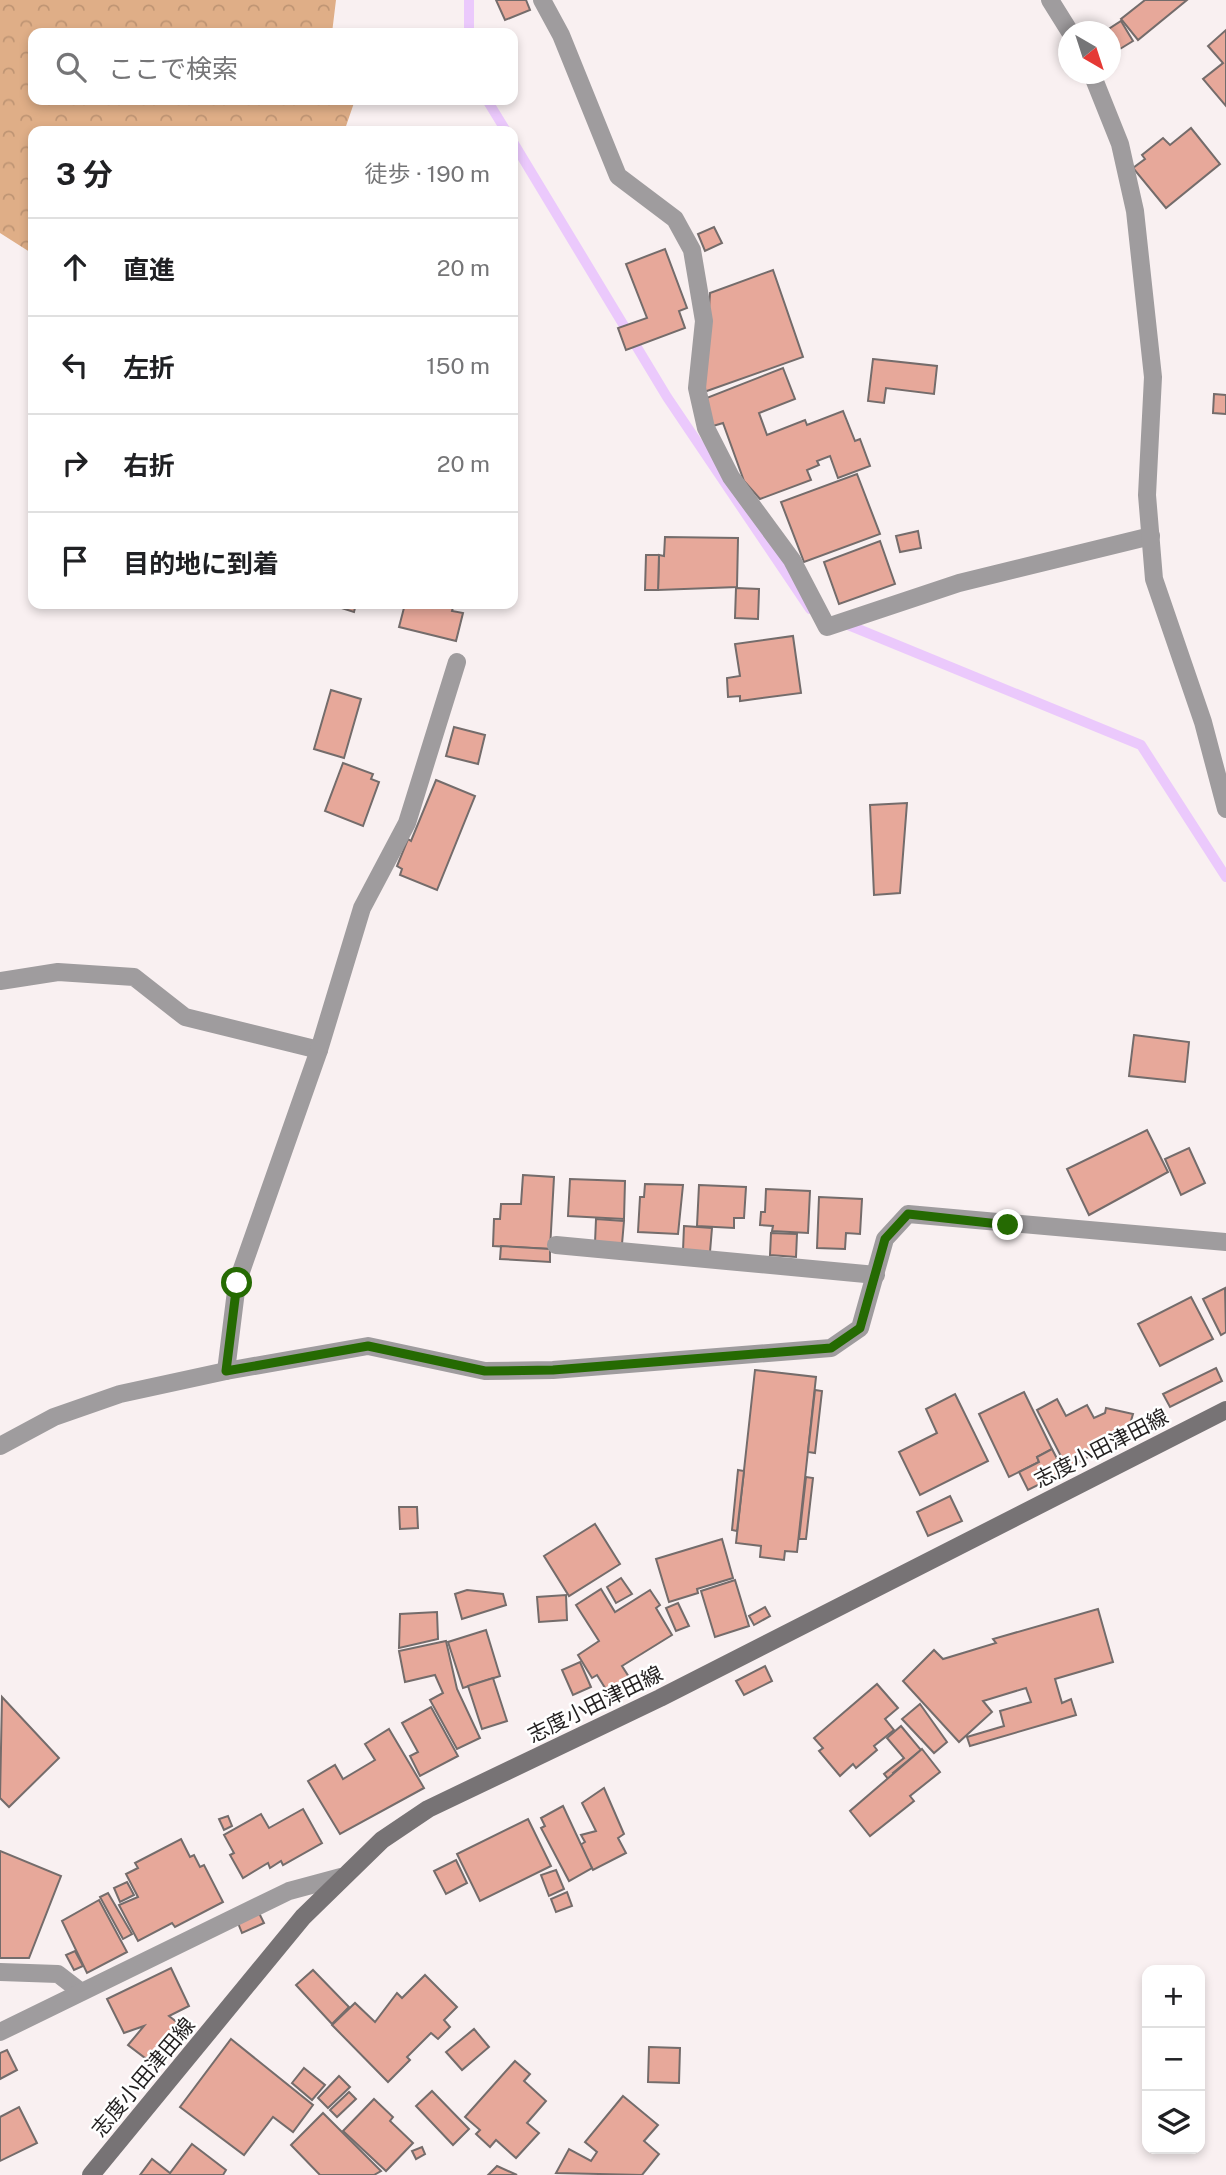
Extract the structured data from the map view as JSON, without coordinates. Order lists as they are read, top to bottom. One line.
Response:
{"streets":{"main road":["志度小田津田線"]},"north":"bottom right","page":{"search":"ここで検索","heading":["3 分","徒歩 · 190 m"],"list":[["直進","20 m"],["左折","150 m"],["右折","20 m"],"目的地に到着"],"map_buttons":["+","−"]}}
